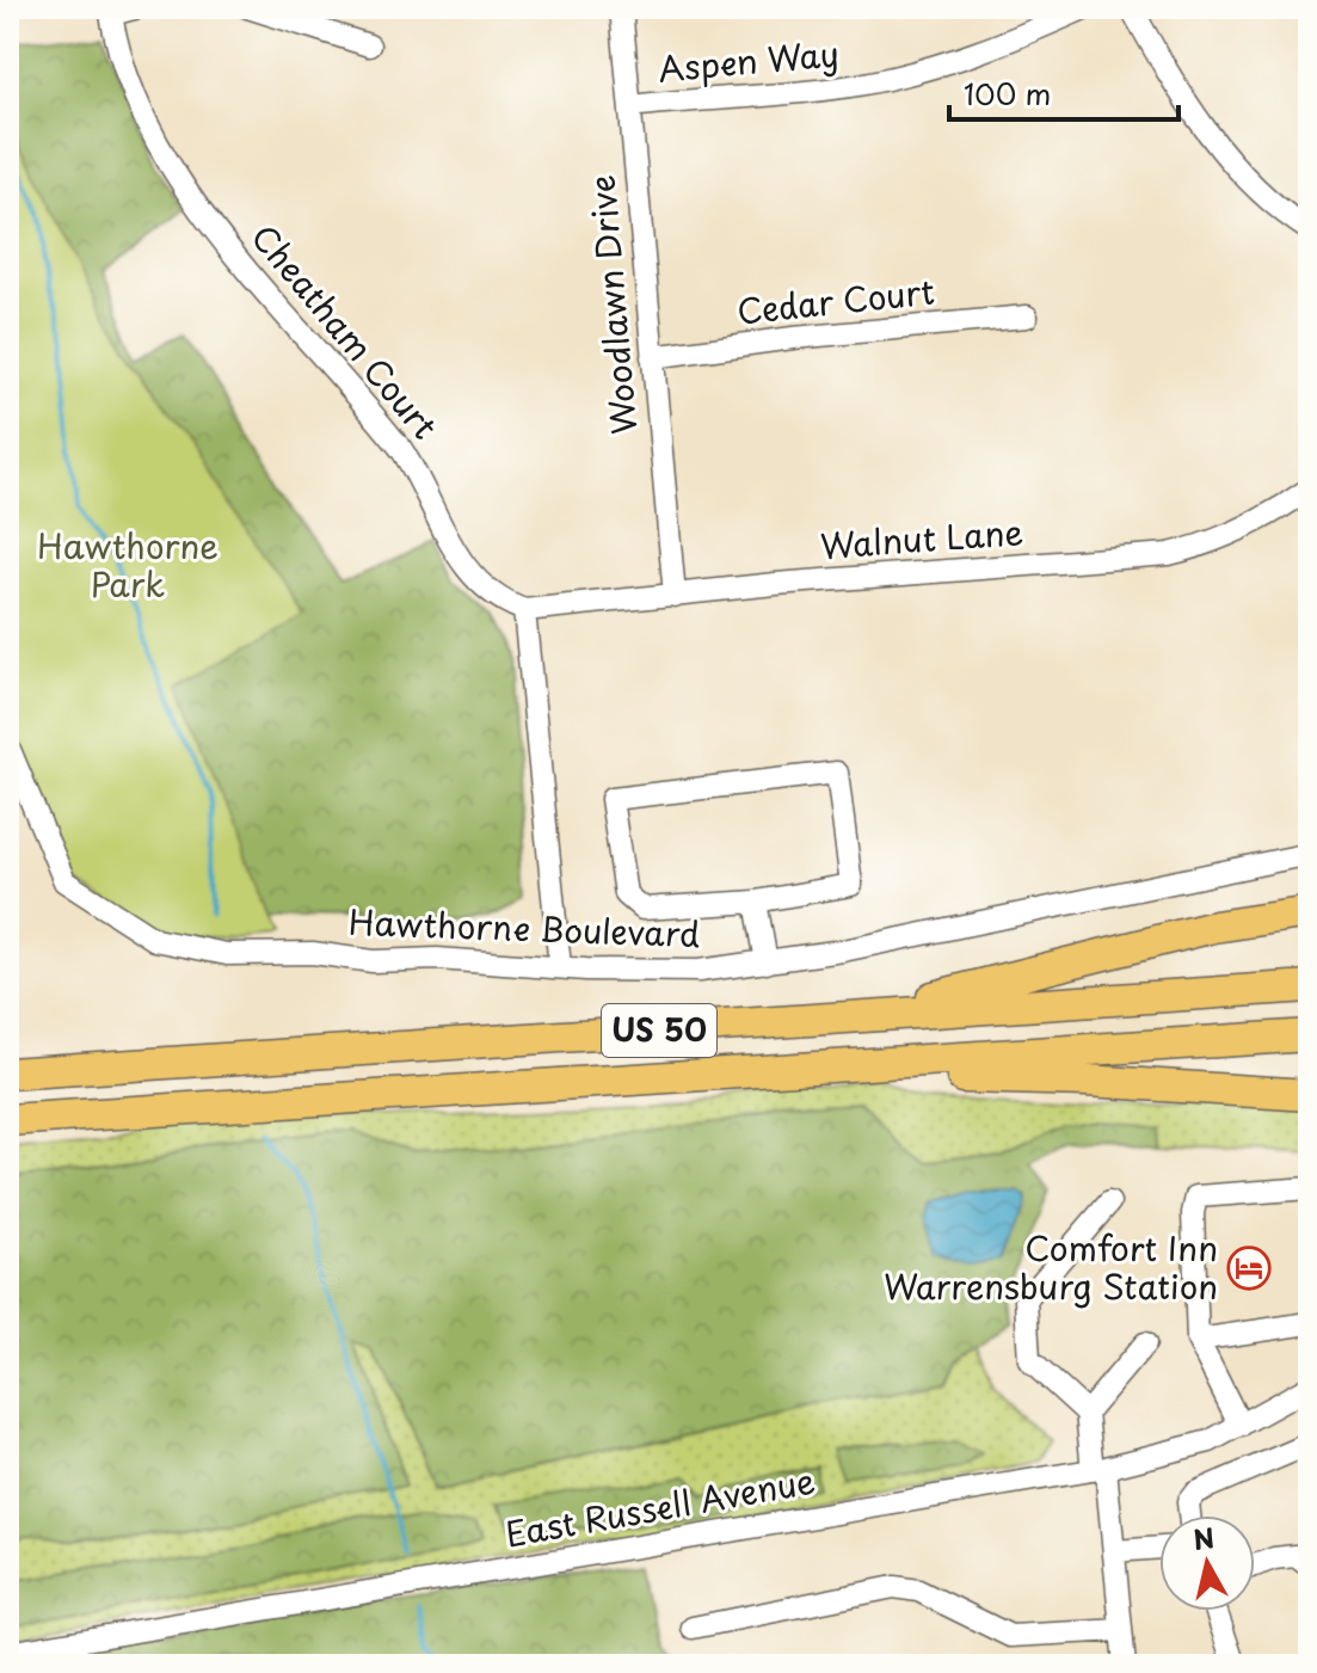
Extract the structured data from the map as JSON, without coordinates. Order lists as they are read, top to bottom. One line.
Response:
{"streets":{"highway":["US 50"],"street":["Aspen Way","Cedar Court","Woodlawn Drive","Cheatham Court","Walnut Lane","Hawthorne Boulevard","East Russell Avenue"]},"crossings":[["Aspen Way","Woodlawn Drive"],["Cedar Court","Woodlawn Drive"],["Woodlawn Drive","Walnut Lane"],["Cheatham Court","Walnut Lane"]],"parks":["Hawthorne Park"],"places":{"hotel":["Comfort Inn Warrensburg Station"]},"scale_bar":"100 m","north":"top"}
